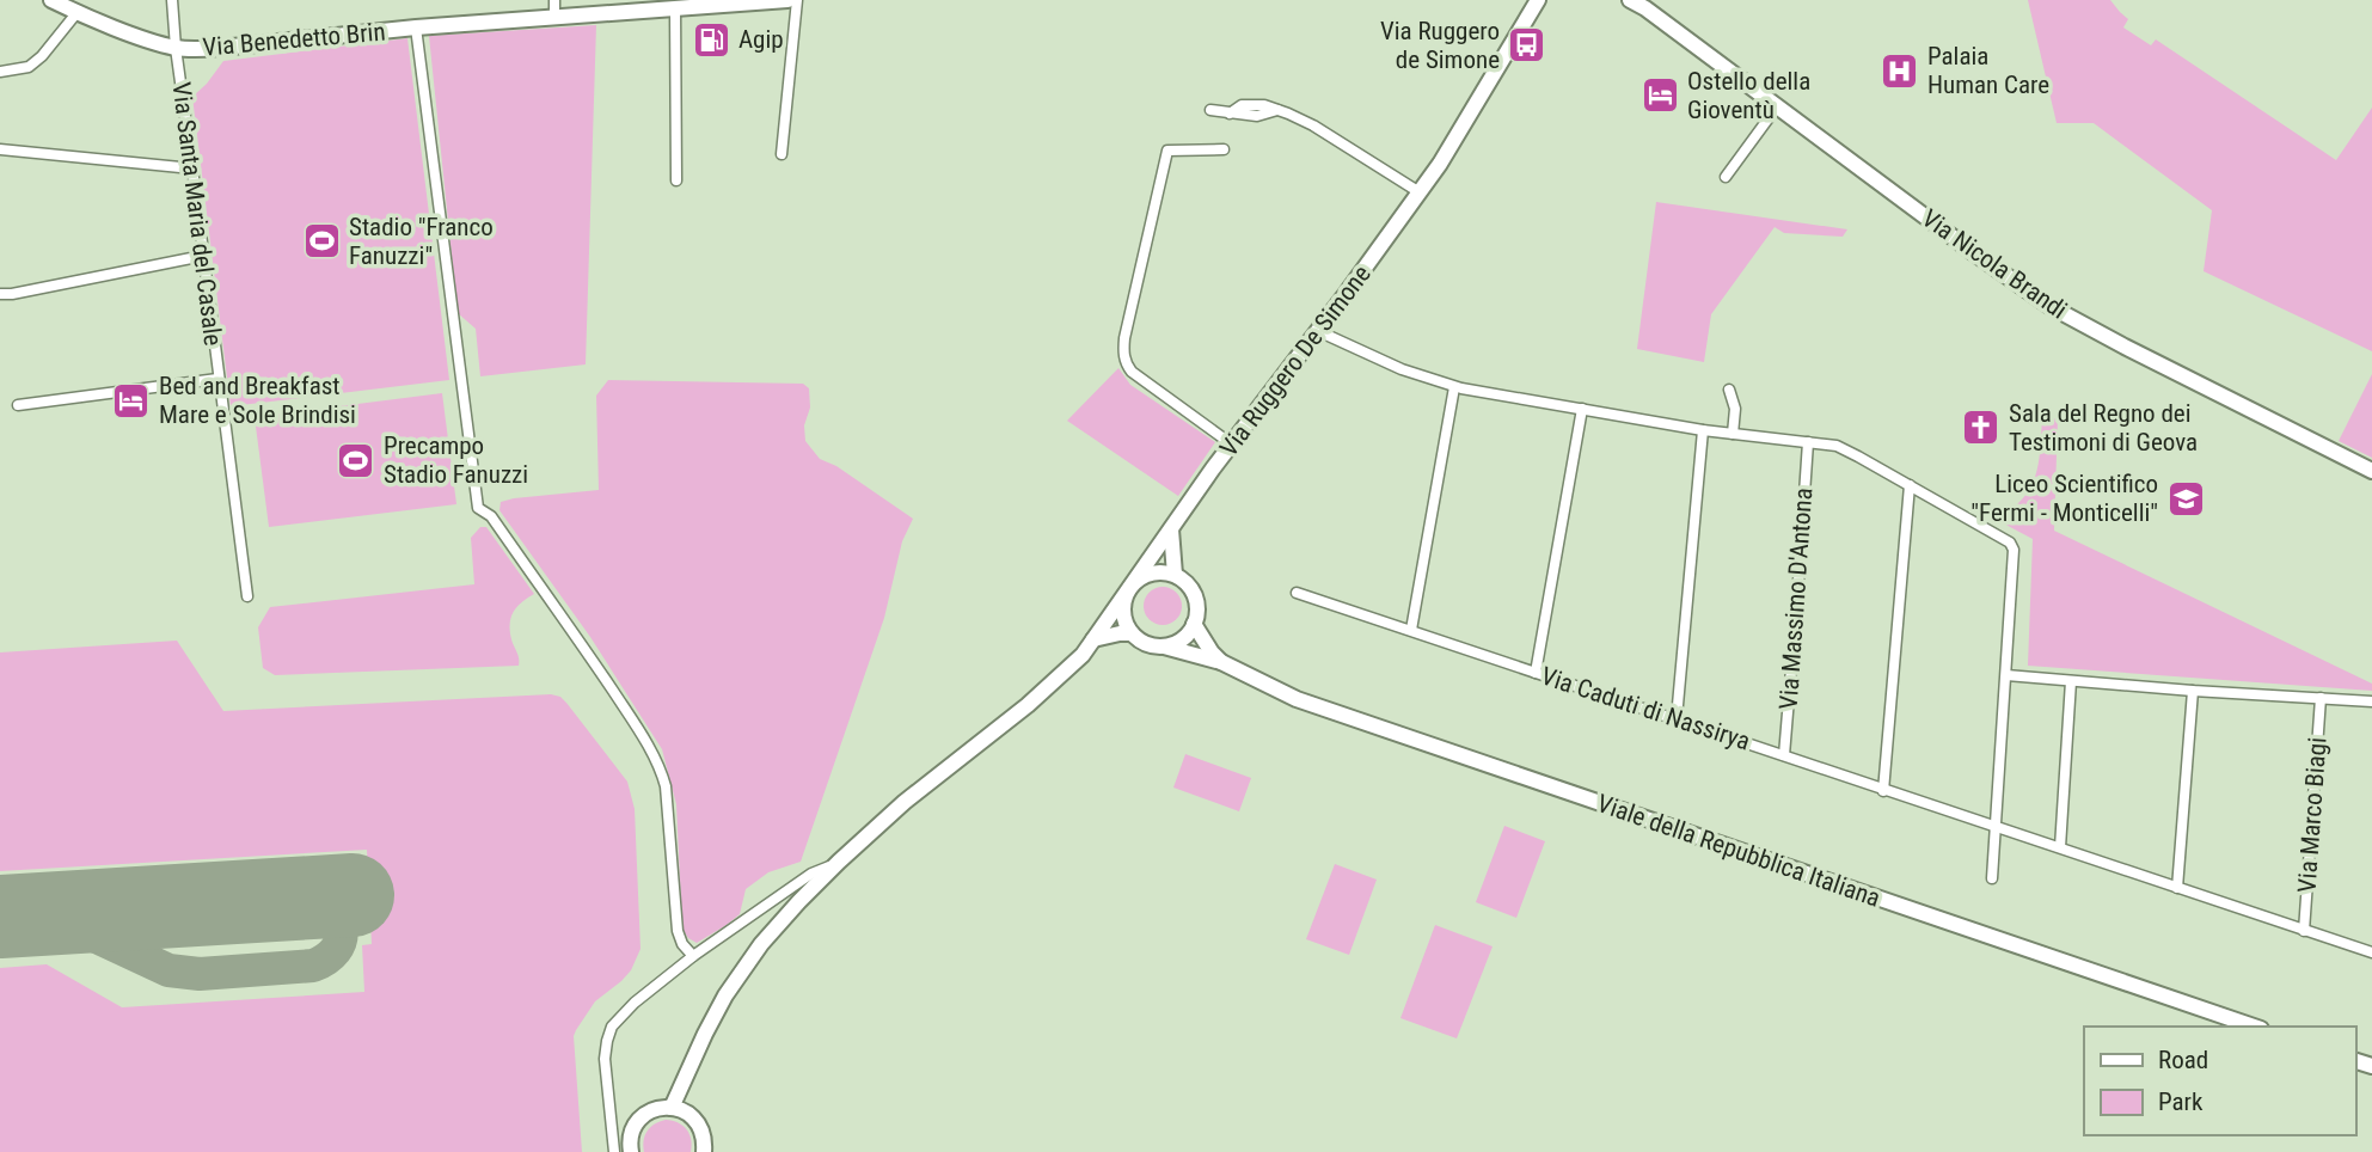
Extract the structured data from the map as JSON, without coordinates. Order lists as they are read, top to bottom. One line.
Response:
{"streets":{"street":["Via Benedetto Brin","Via Santa Maria del Casale","Via Nicola Brandi","Via Ruggero De Simone","Via Massimo D'Antona","Via Caduti di Nassirya","Via Marco Biagi","Viale della Repubblica Italiana"]},"crossings":[["Via Benedetto Brin","Via Santa Maria del Casale"],["Via Ruggero De Simone","Viale della Repubblica Italiana"],["Via Massimo D'Antona","Via Caduti di Nassirya"],["Via Caduti di Nassirya","Via Marco Biagi"]],"places":{"fuel station":["Agip"],"bus stop":["Via Ruggero de Simone"],"hospital":["Palaia Human Care"],"hotel":["Ostello della Gioventù","Bed and Breakfast Mare e Sole Brindisi"],"sports":["Stadio \"Franco Fanuzzi\"","Precampo Stadio Fanuzzi"],"church":["Sala del Regno dei Testimoni di Geova"],"school or university":["Liceo Scientifico \"Fermi - Monticelli\""]},"legend":["Road","Park"]}
